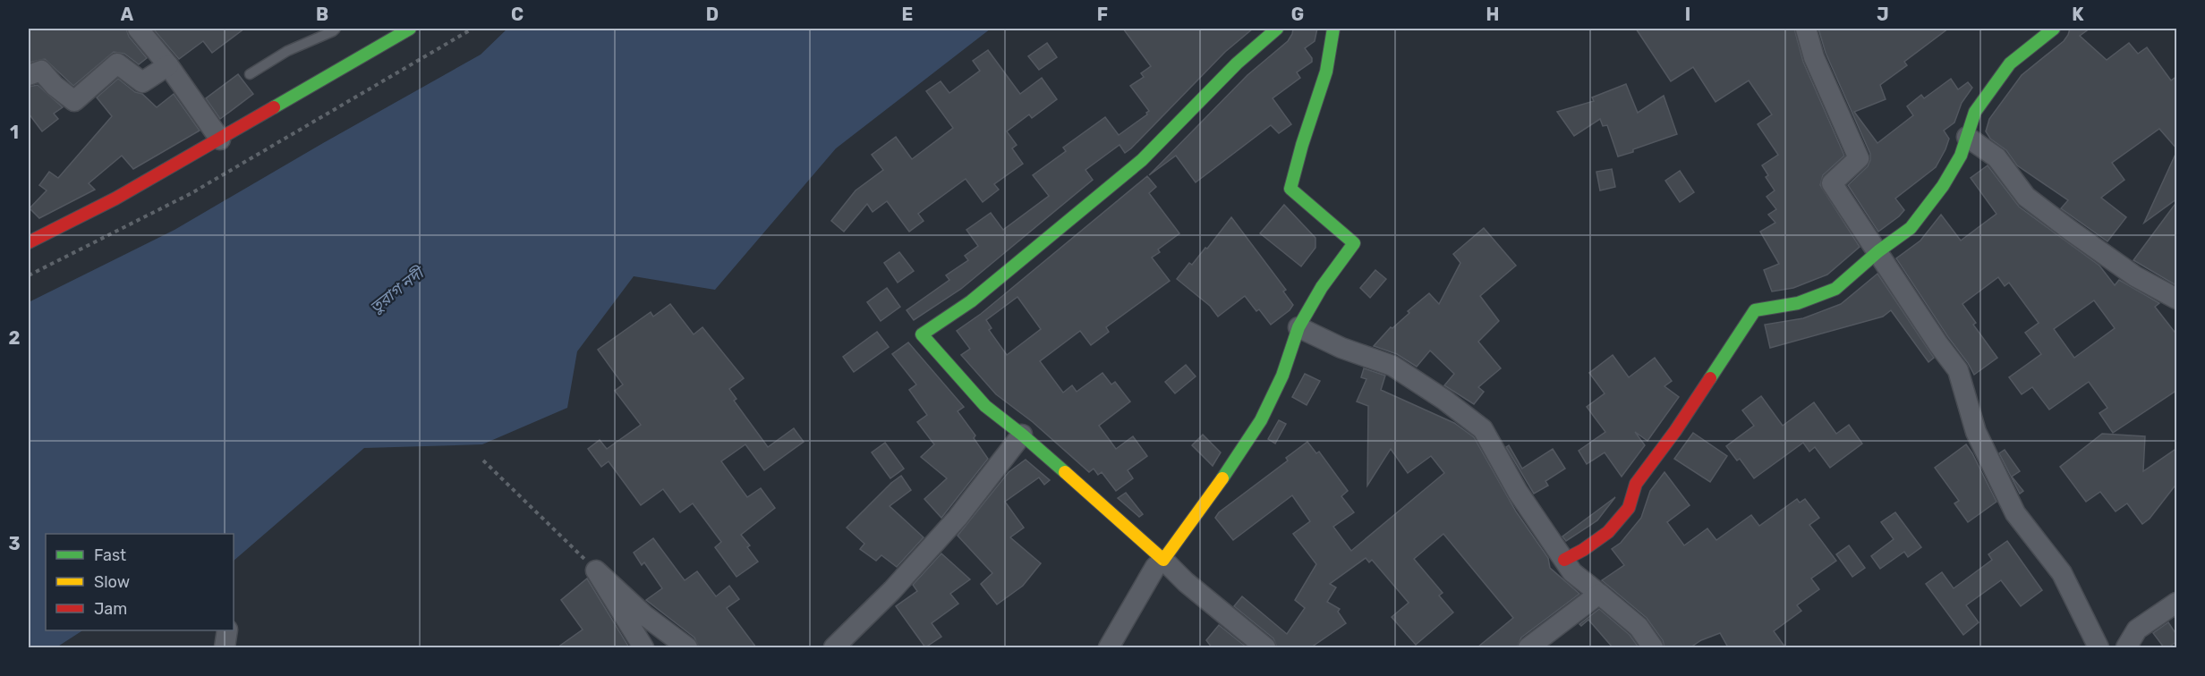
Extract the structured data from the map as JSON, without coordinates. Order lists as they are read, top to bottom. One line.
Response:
{"water":["তুরাগ নদী"],"legend":["Fast","Slow","Jam"],"grid":{"columns":["A","B","C","D","E","F","G","H","I","J","K"],"rows":["1","2","3"]}}
